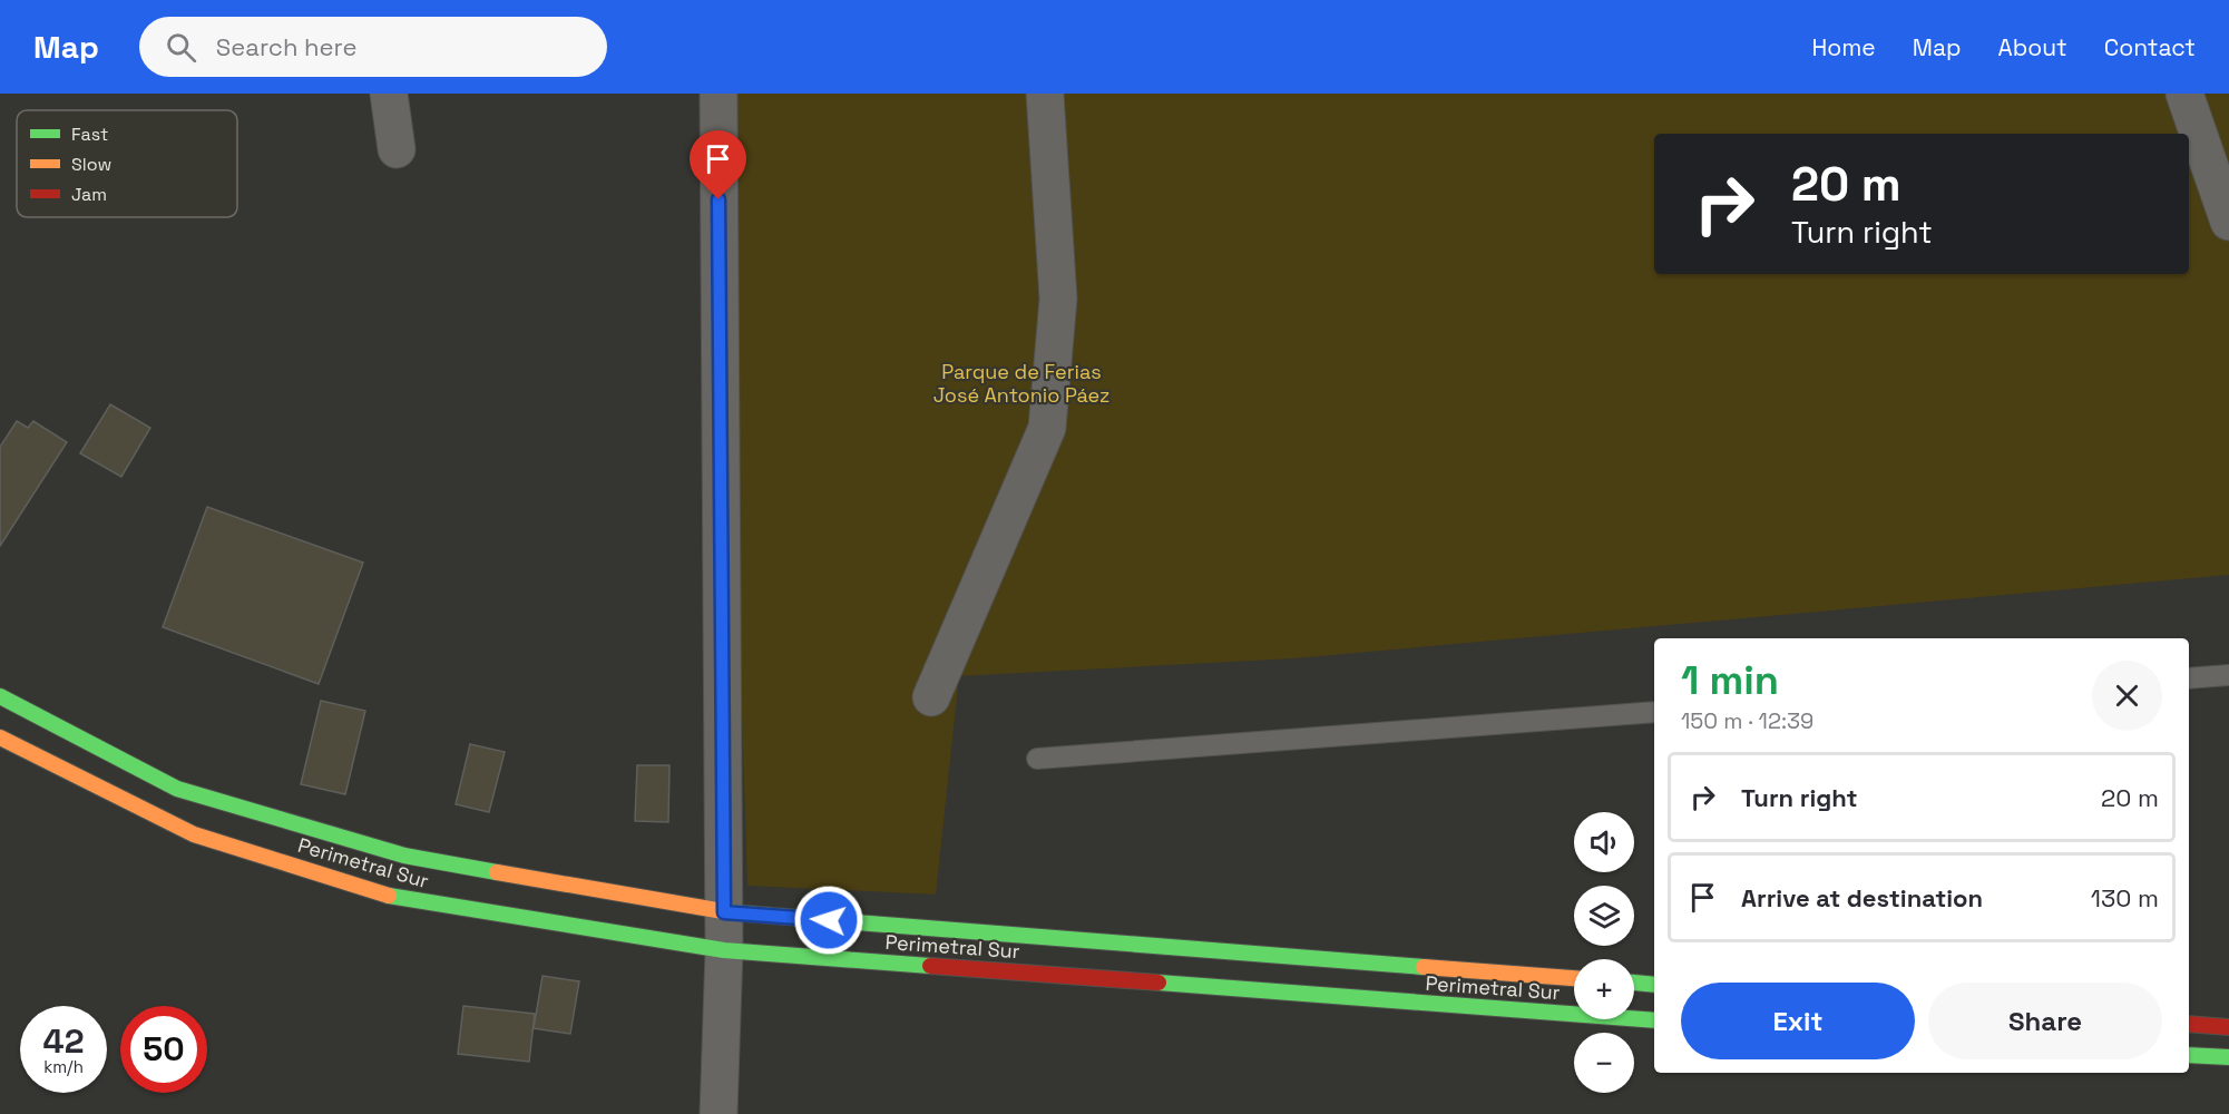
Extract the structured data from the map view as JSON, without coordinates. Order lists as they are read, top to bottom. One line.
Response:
{"streets":{"main road":["Perimetral Sur"]},"parks":["Parque de Ferias José Antonio Páez"],"legend":["Fast","Slow","Jam"],"page":{"header":"Map","search":"Search here","nav":["Home","Map","About","Contact"],"turn":["20 m","Turn right"],"heading":["1 min","150 m · 12:39"],"list":[{"name":"Turn right","value":"20 m"},{"name":"Arrive at destination","value":"130 m"}],"map_buttons":["+","−"],"buttons":["Exit","Share"],"speed":"42 km/h","limit":"50"}}
